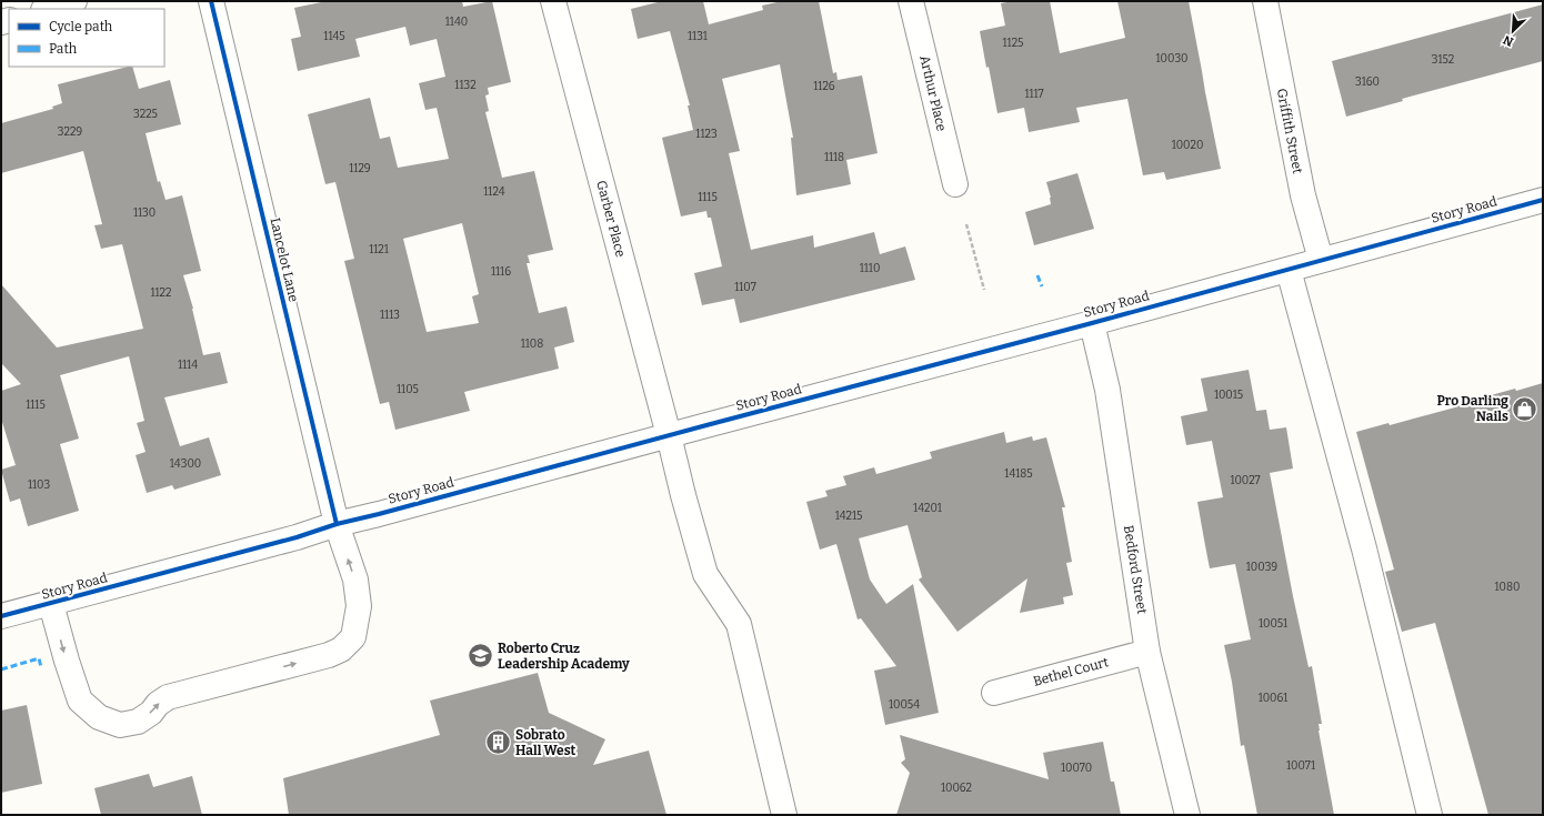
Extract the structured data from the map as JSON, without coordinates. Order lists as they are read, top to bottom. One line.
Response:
{"streets":{"street":["Arthur Place","Griffith Street","Story Road","Garber Place","Lancelot Lane","Bedford Street","Bethel Court"]},"crossings":[["Griffith Street","Story Road"],["Story Road","Garber Place"],["Story Road","Lancelot Lane"],["Story Road","Bedford Street"],["Bedford Street","Bethel Court"]],"places":{"shop":["Pro Darling Nails"],"school or university":["Roberto Cruz Leadership Academy"],"building":["Sobrato Hall West"]},"house_numbers":["1140","1145","1131","1125","10030","3152","3160","1132","1126","1117","3225","3229","1123","10020","1118","1129","1124","1115","1130","1121","1110","1116","1107","1122","1113","1108","1114","1105","10015","1115","14300","14185","10027","1103","14201","14215","10039","1080","10051","10061","10054","10071","10070","10062"],"legend":["Cycle path","Path"],"north":"bottom left"}
